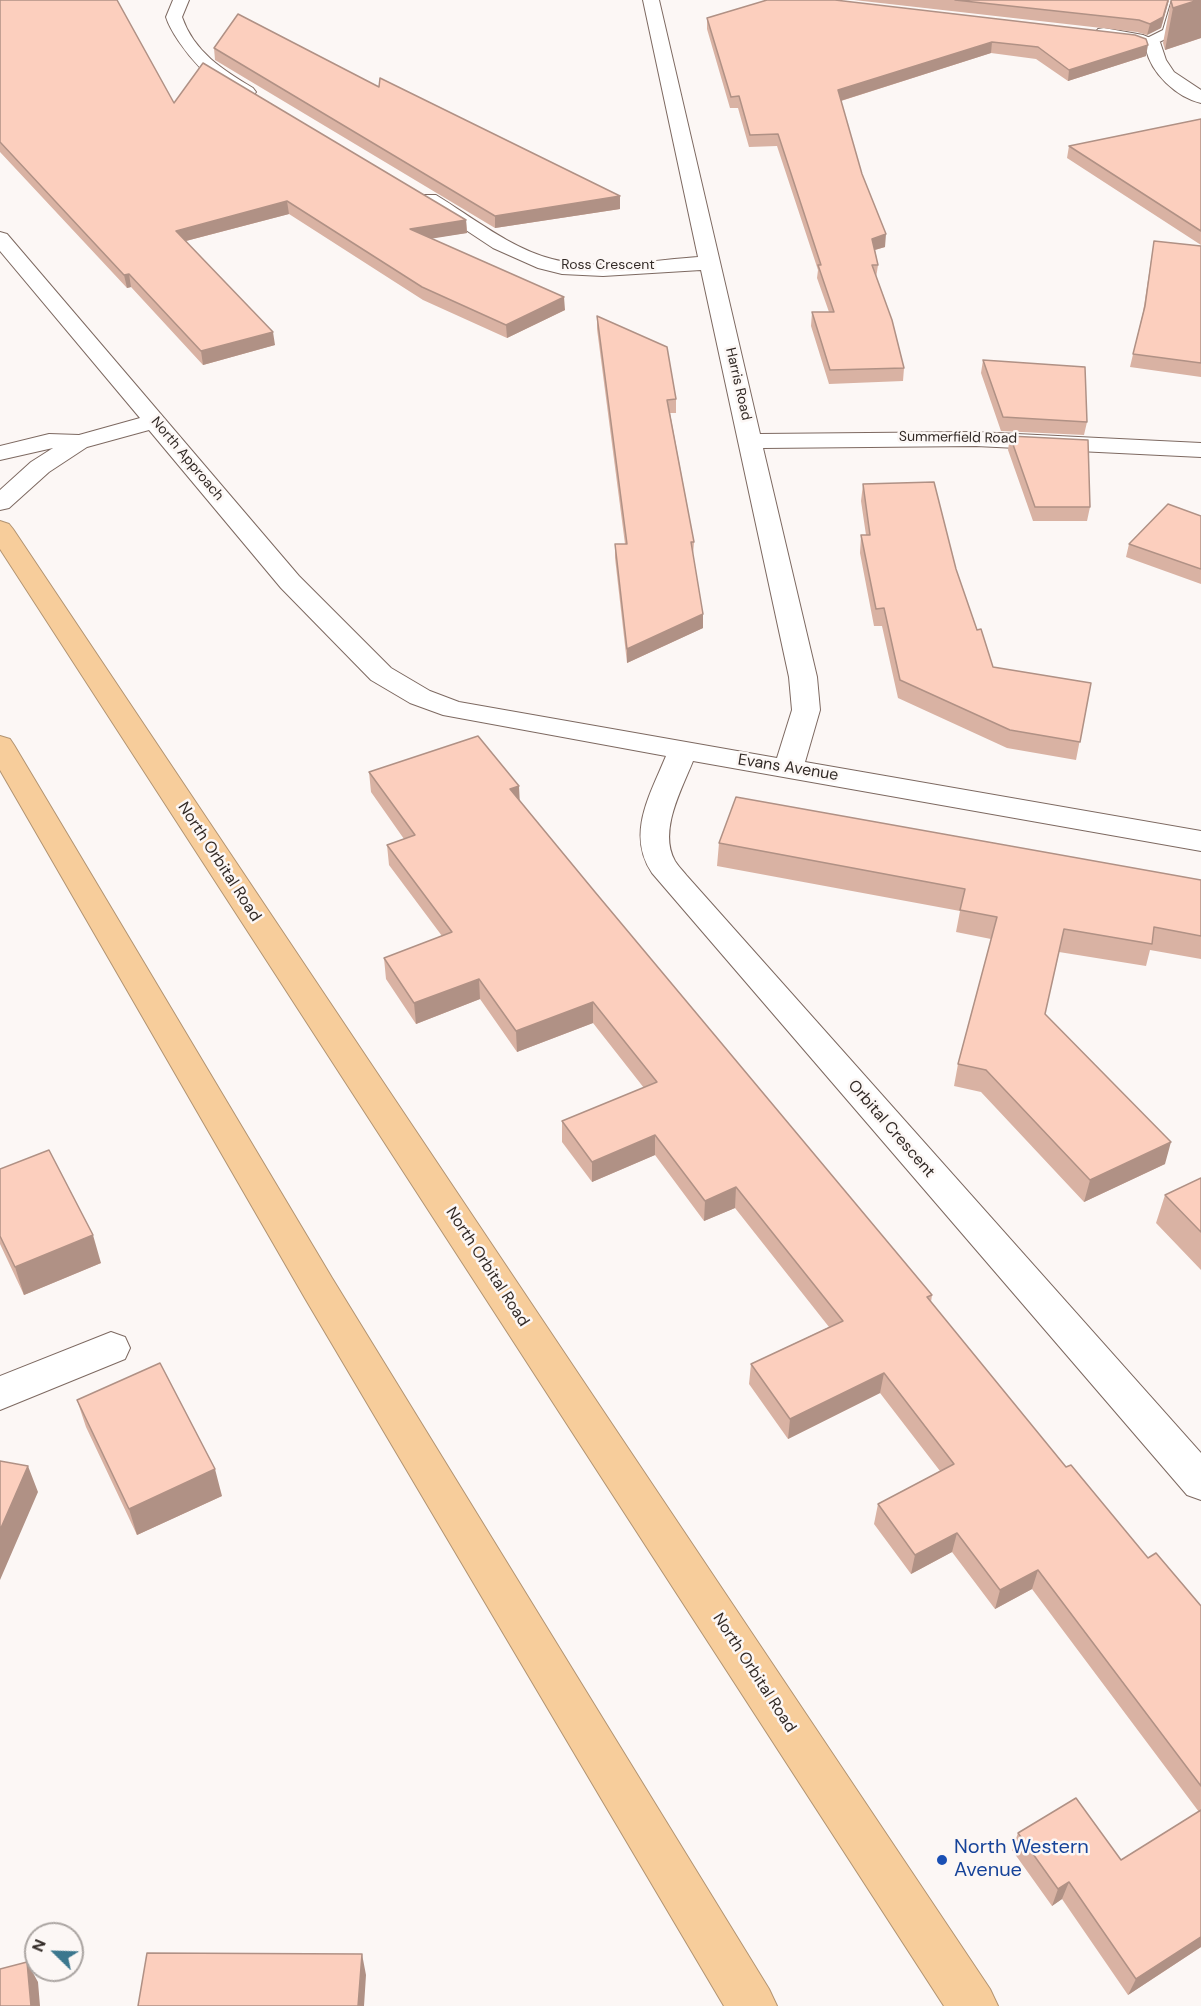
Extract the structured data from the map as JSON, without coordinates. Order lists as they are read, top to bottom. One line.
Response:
{"streets":{"highway":["North Orbital Road"],"street":["Ross Crescent","Harris Road","Summerfield Road","North Approach","Evans Avenue","Orbital Crescent"]},"crossings":[["Ross Crescent","Harris Road"],["Harris Road","Summerfield Road"],["Harris Road","Evans Avenue"],["North Approach","Evans Avenue"],["Evans Avenue","Orbital Crescent"]],"places":["North Western Avenue"],"north":"top left"}
